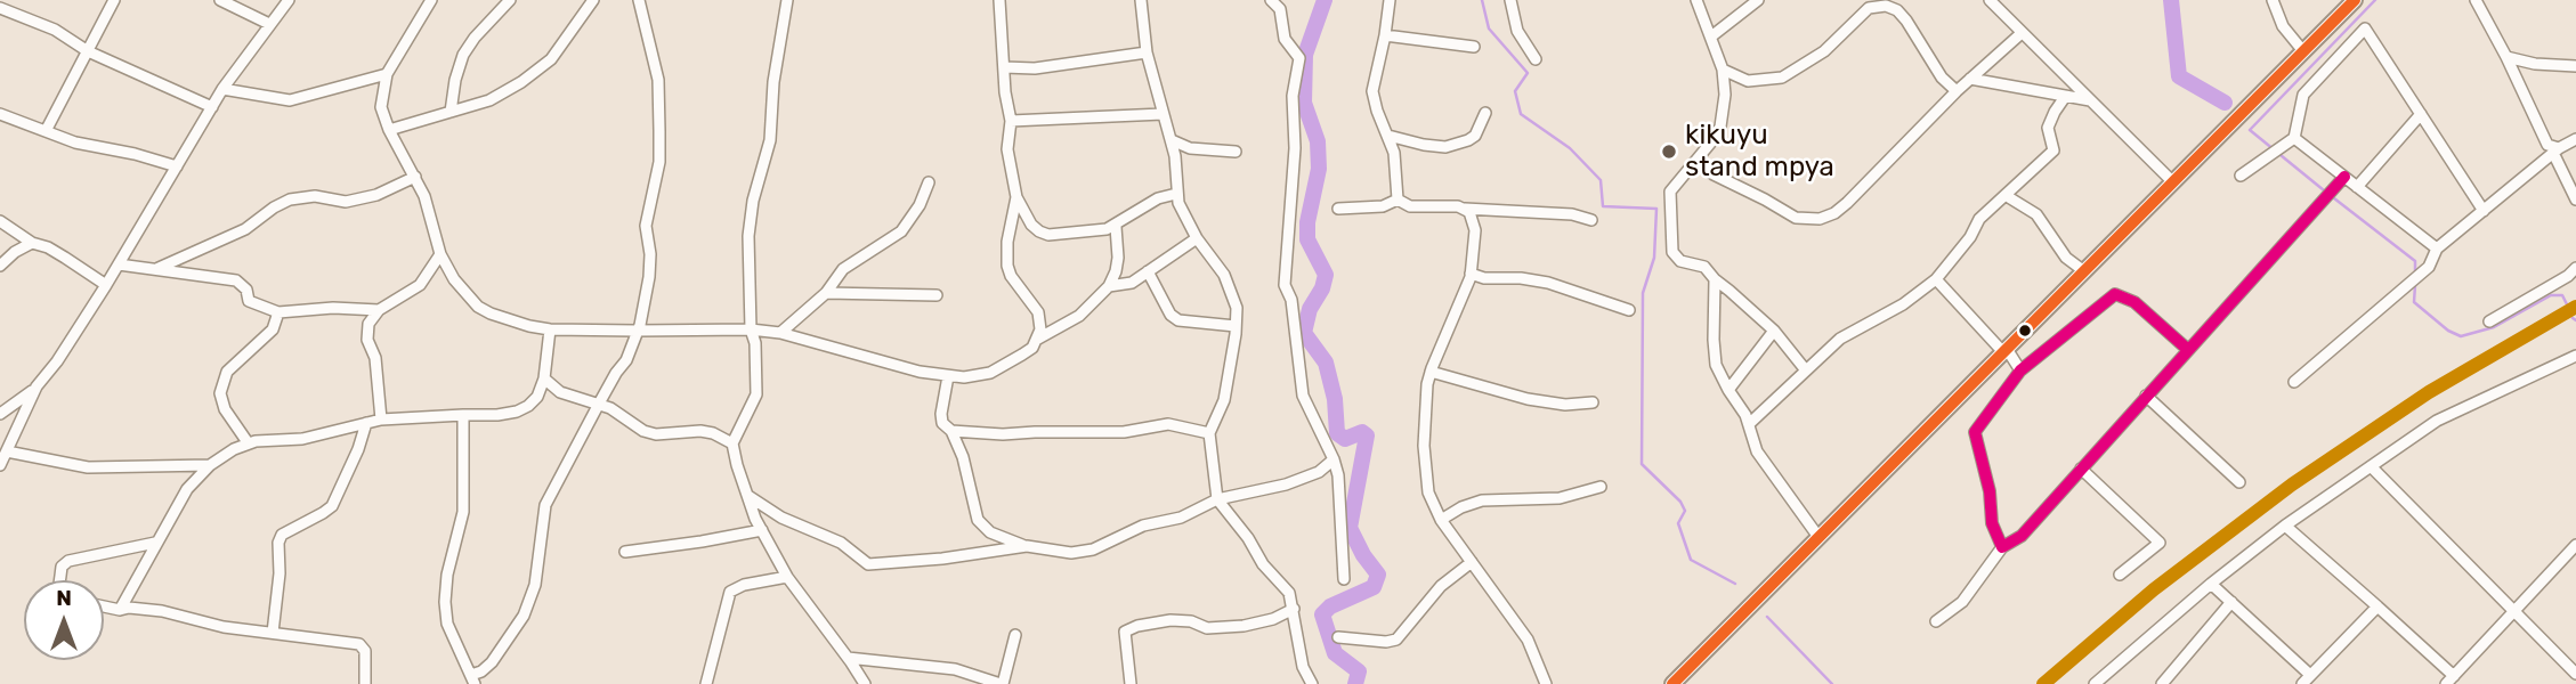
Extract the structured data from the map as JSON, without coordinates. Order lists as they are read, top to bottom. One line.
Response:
{"places":["kikuyu stand mpya"],"north":"top"}
